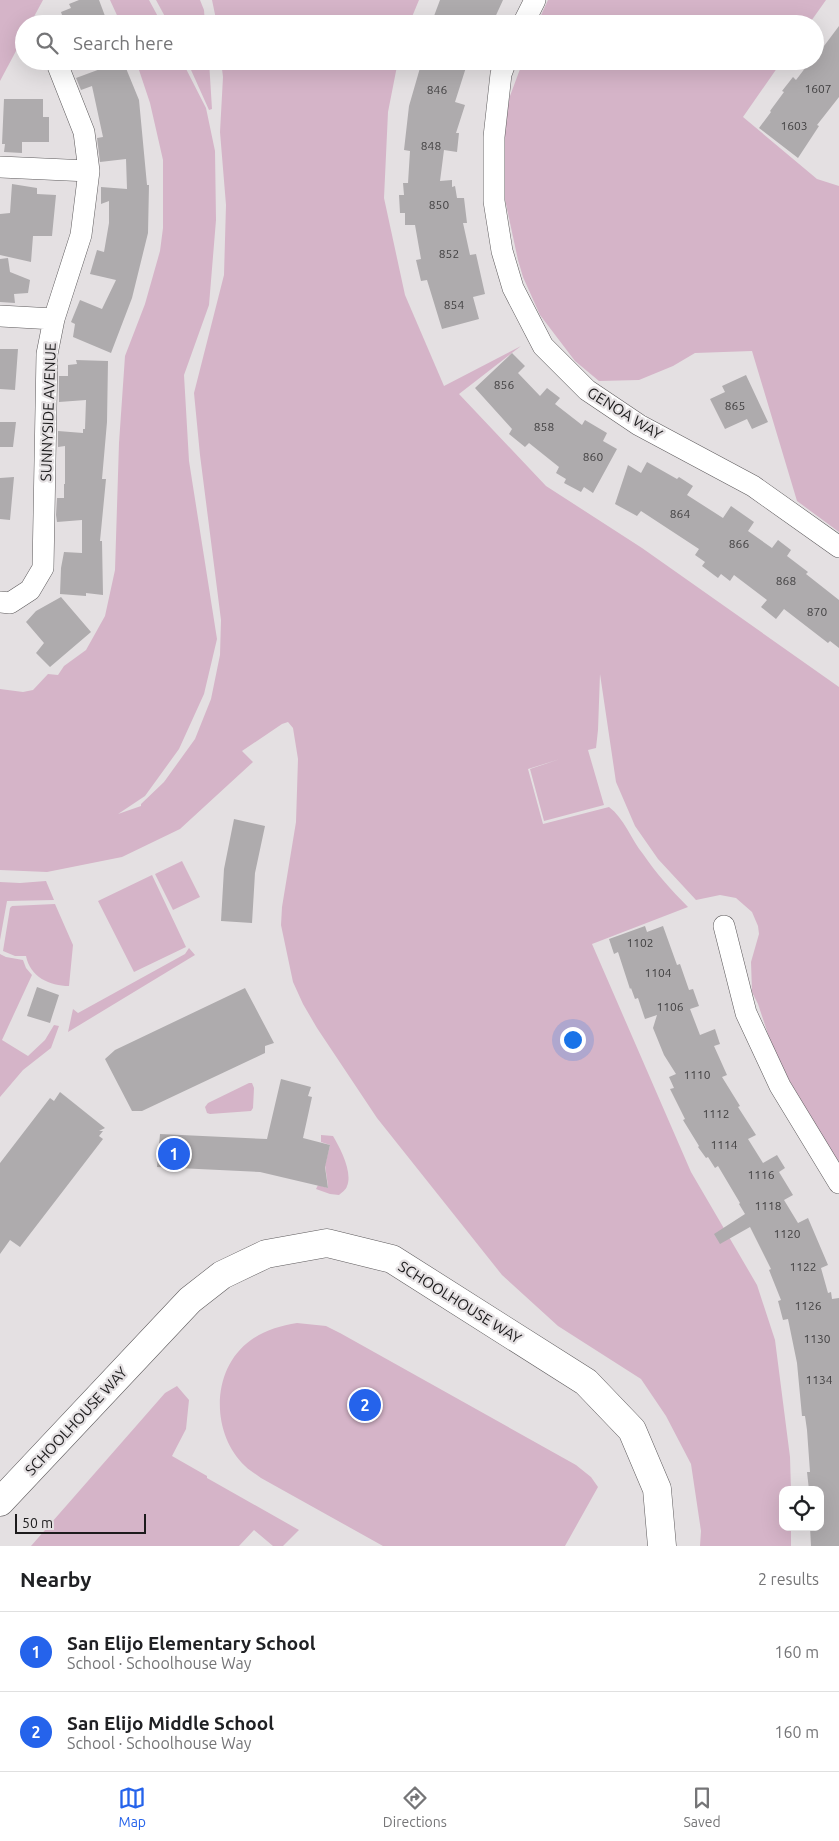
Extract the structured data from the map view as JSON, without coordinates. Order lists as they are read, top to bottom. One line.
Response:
{"streets":{"street":["SUNNYSIDE AVENUE","GENOA WAY","SCHOOLHOUSE WAY"]},"house_numbers":["1607","846","1603","848","850","852","854","856","865","858","860","864","866","868","870","1102","1104","1106","1110","1112","1114","1116","1118","1120","1122","1126","1130","1134"],"scale_bar":"50 m","page":{"search":"Search here","pins":["1","2"],"scale":"50 m","heading":["Nearby","2 results"],"list":[{"mark":"1","name":"San Elijo Elementary School","note":"School · Schoolhouse Way","value":"160 m"},{"mark":"2","name":"San Elijo Middle School","note":"School · Schoolhouse Way","value":"160 m"}],"nav":["Map","Directions","Saved"]}}
